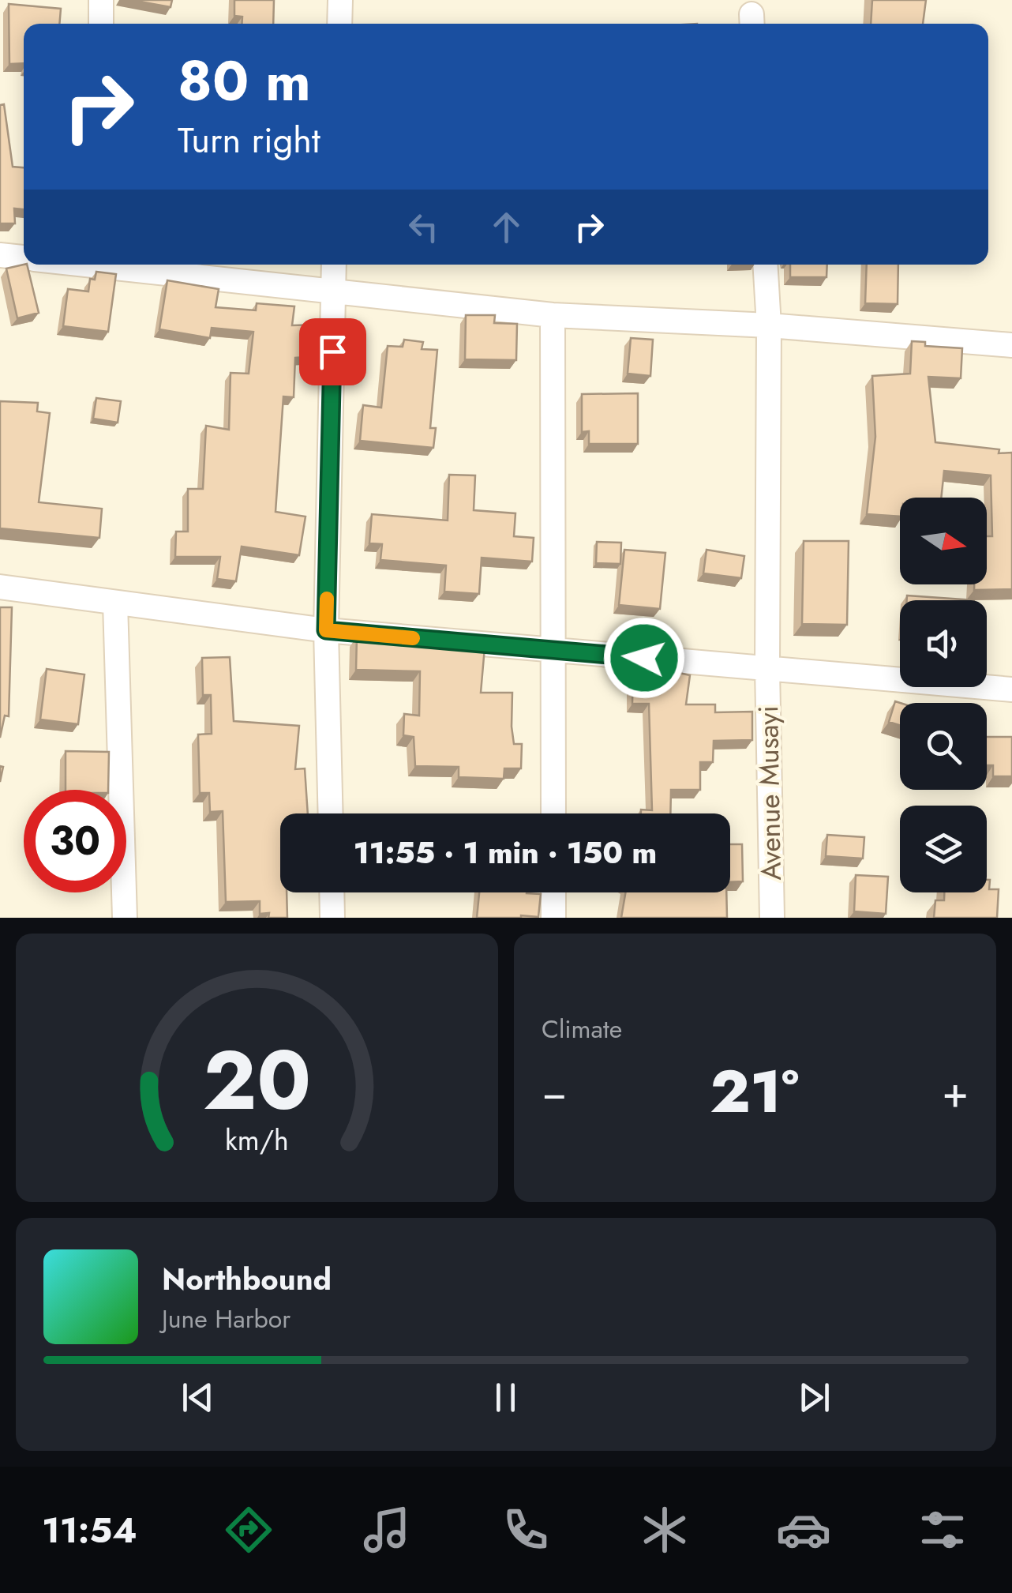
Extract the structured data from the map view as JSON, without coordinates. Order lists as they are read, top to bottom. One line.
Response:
{"streets":{"street":["Avenue Musayi"]},"north":"right","page":{"turn":["80 m","Turn right"],"limit":"30","trip":"11:55 · 1 min · 150 m","tile":"Climate","heat":["−","21°","+"],"song":["Northbound","June Harbor"],"tabs":"11:54","gauge":["20","km/h"]}}
